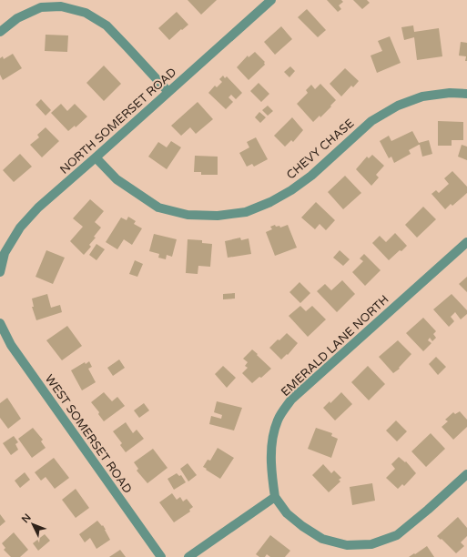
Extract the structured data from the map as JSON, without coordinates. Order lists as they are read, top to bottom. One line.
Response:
{"streets":{"street":["NORTH SOMERSET ROAD","CHEVY CHASE","EMERALD LANE NORTH","WEST SOMERSET ROAD"]},"crossings":[["NORTH SOMERSET ROAD","CHEVY CHASE"]],"north":"top left"}
